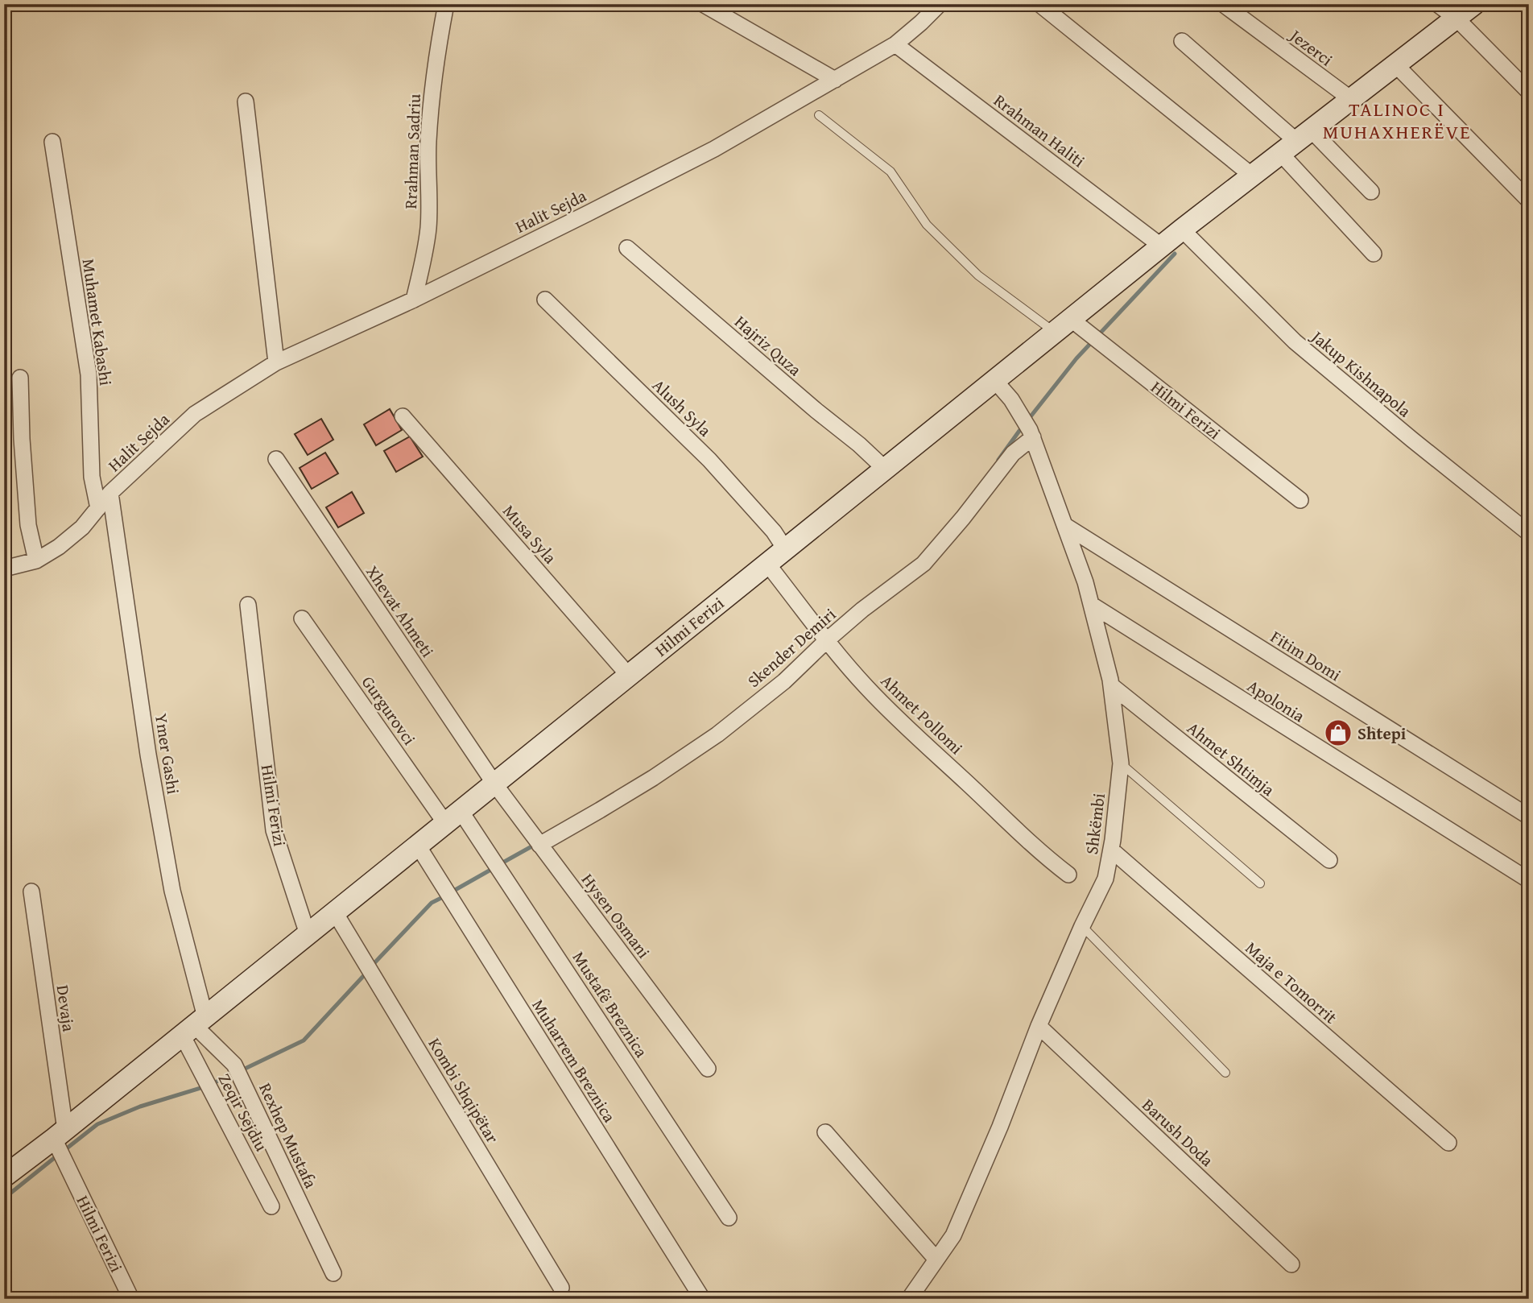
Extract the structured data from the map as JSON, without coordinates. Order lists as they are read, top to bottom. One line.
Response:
{"streets":{"street":["Jezerci","Rrahman Haliti","Rrahman Sadriu","Halit Sejda","Muhamet Kabashi","Hajriz Quza","Jakup Kishnapola","Alush Syla","Hilmi Ferizi","Musa Syla","Xhevat Ahmeti","Skender Demiri","Fitim Domi","Apolonia","Gurgurovci","Ahmet Pollomi","Ymer Gashi","Ahmet Shtimja","Shkëmbi","Hysen Osmani","Maja e Tomorrit","Mustafë Breznica","Devaja","Muharrem Breznica","Kombi Shqipëtar","Zeqir Sejdiu","Barush Doda","Rexhep Mustafa"]},"crossings":[["Jezerci","Hilmi Ferizi"],["Rrahman Haliti","Halit Sejda"],["Rrahman Haliti","Hilmi Ferizi"],["Rrahman Sadriu","Halit Sejda"],["Halit Sejda","Ymer Gashi"],["Hajriz Quza","Hilmi Ferizi"],["Jakup Kishnapola","Hilmi Ferizi"],["Alush Syla","Hilmi Ferizi"],["Hilmi Ferizi","Musa Syla"],["Hilmi Ferizi","Xhevat Ahmeti"],["Hilmi Ferizi","Gurgurovci"],["Hilmi Ferizi","Ahmet Pollomi"],["Hilmi Ferizi","Ymer Gashi"],["Hilmi Ferizi","Shkëmbi"],["Hilmi Ferizi","Hysen Osmani"],["Hilmi Ferizi","Mustafë Breznica"],["Hilmi Ferizi","Devaja"],["Hilmi Ferizi","Muharrem Breznica"],["Hilmi Ferizi","Kombi Shqipëtar"],["Hilmi Ferizi","Zeqir Sejdiu"],["Hilmi Ferizi","Rexhep Mustafa"],["Xhevat Ahmeti","Hysen Osmani"],["Skender Demiri","Ahmet Pollomi"],["Skender Demiri","Shkëmbi"],["Skender Demiri","Hysen Osmani"],["Fitim Domi","Shkëmbi"],["Apolonia","Shkëmbi"],["Gurgurovci","Mustafë Breznica"],["Ymer Gashi","Zeqir Sejdiu"],["Ymer Gashi","Rexhep Mustafa"],["Ahmet Shtimja","Shkëmbi"],["Shkëmbi","Maja e Tomorrit"],["Shkëmbi","Barush Doda"],["Zeqir Sejdiu","Rexhep Mustafa"]],"districts":["TALINOC I MUHAXHERËVE"],"places":{"shop":["Shtepi"]}}
